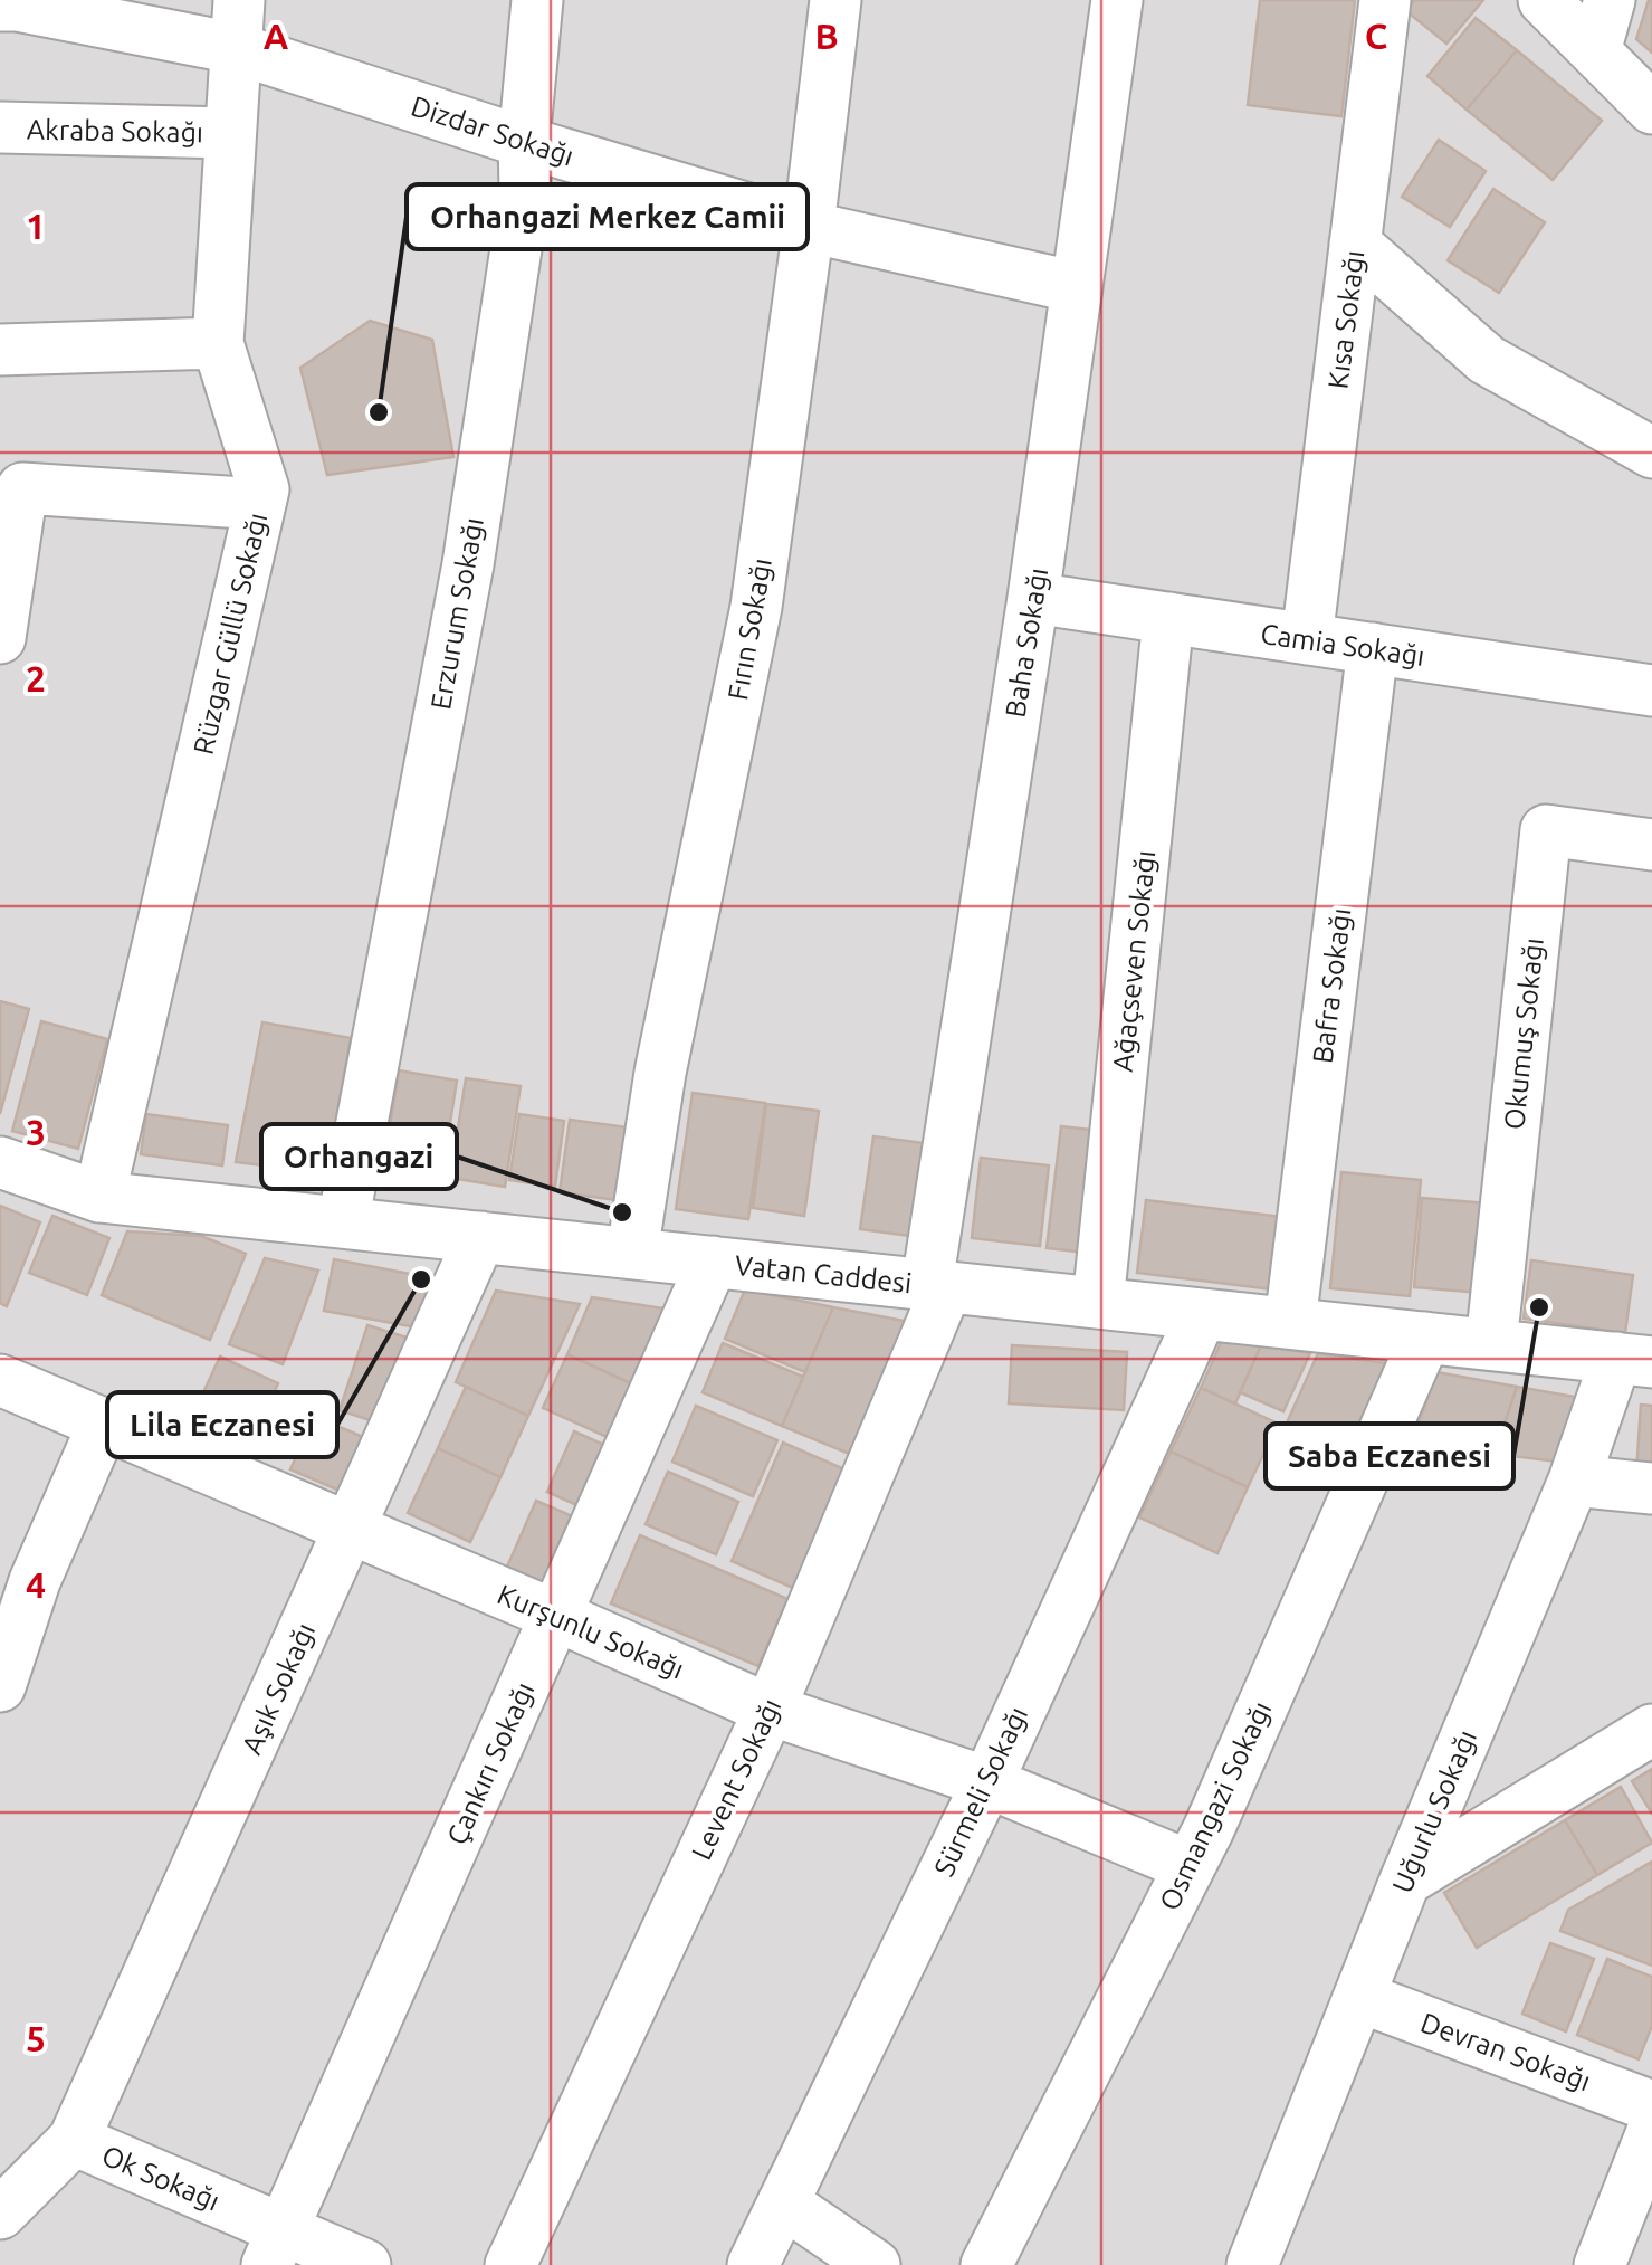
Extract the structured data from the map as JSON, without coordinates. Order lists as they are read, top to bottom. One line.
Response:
{"streets":{"street":["Akraba Sokağı","Dizdar Sokağı","Kısa Sokağı","Erzurum Sokağı","Fırın Sokağı","Rüzgar Güllü Sokağı","Baha Sokağı","Camia Sokağı","Ağaçseven Sokağı","Bafra Sokağı","Okumuş Sokağı","Vatan Caddesi","Kurşunlu Sokağı","Aşık Sokağı","Çankırı Sokağı","Levent Sokağı","Sürmeli Sokağı","Osmangazi Sokağı","Uğurlu Sokağı","Devran Sokağı","Ok Sokağı"]},"crossings":[["Akraba Sokağı","Rüzgar Güllü Sokağı"],["Dizdar Sokağı","Erzurum Sokağı"],["Dizdar Sokağı","Fırın Sokağı"],["Dizdar Sokağı","Rüzgar Güllü Sokağı"],["Dizdar Sokağı","Baha Sokağı"],["Kısa Sokağı","Camia Sokağı"],["Erzurum Sokağı","Vatan Caddesi"],["Fırın Sokağı","Vatan Caddesi"],["Rüzgar Güllü Sokağı","Vatan Caddesi"],["Baha Sokağı","Camia Sokağı"],["Baha Sokağı","Vatan Caddesi"],["Baha Sokağı","Levent Sokağı"],["Camia Sokağı","Ağaçseven Sokağı"],["Camia Sokağı","Bafra Sokağı"],["Ağaçseven Sokağı","Vatan Caddesi"],["Bafra Sokağı","Vatan Caddesi"],["Okumuş Sokağı","Vatan Caddesi"],["Vatan Caddesi","Aşık Sokağı"],["Vatan Caddesi","Çankırı Sokağı"],["Vatan Caddesi","Levent Sokağı"],["Vatan Caddesi","Sürmeli Sokağı"],["Vatan Caddesi","Osmangazi Sokağı"],["Vatan Caddesi","Uğurlu Sokağı"],["Kurşunlu Sokağı","Aşık Sokağı"],["Kurşunlu Sokağı","Çankırı Sokağı"],["Kurşunlu Sokağı","Levent Sokağı"],["Kurşunlu Sokağı","Sürmeli Sokağı"],["Kurşunlu Sokağı","Osmangazi Sokağı"],["Aşık Sokağı","Ok Sokağı"],["Çankırı Sokağı","Ok Sokağı"],["Uğurlu Sokağı","Devran Sokağı"]],"places":["Orhangazi Merkez Camii","Orhangazi","Lila Eczanesi","Saba Eczanesi"],"grid":{"columns":["A","B","C"],"rows":["1","2","3","4","5"]}}
